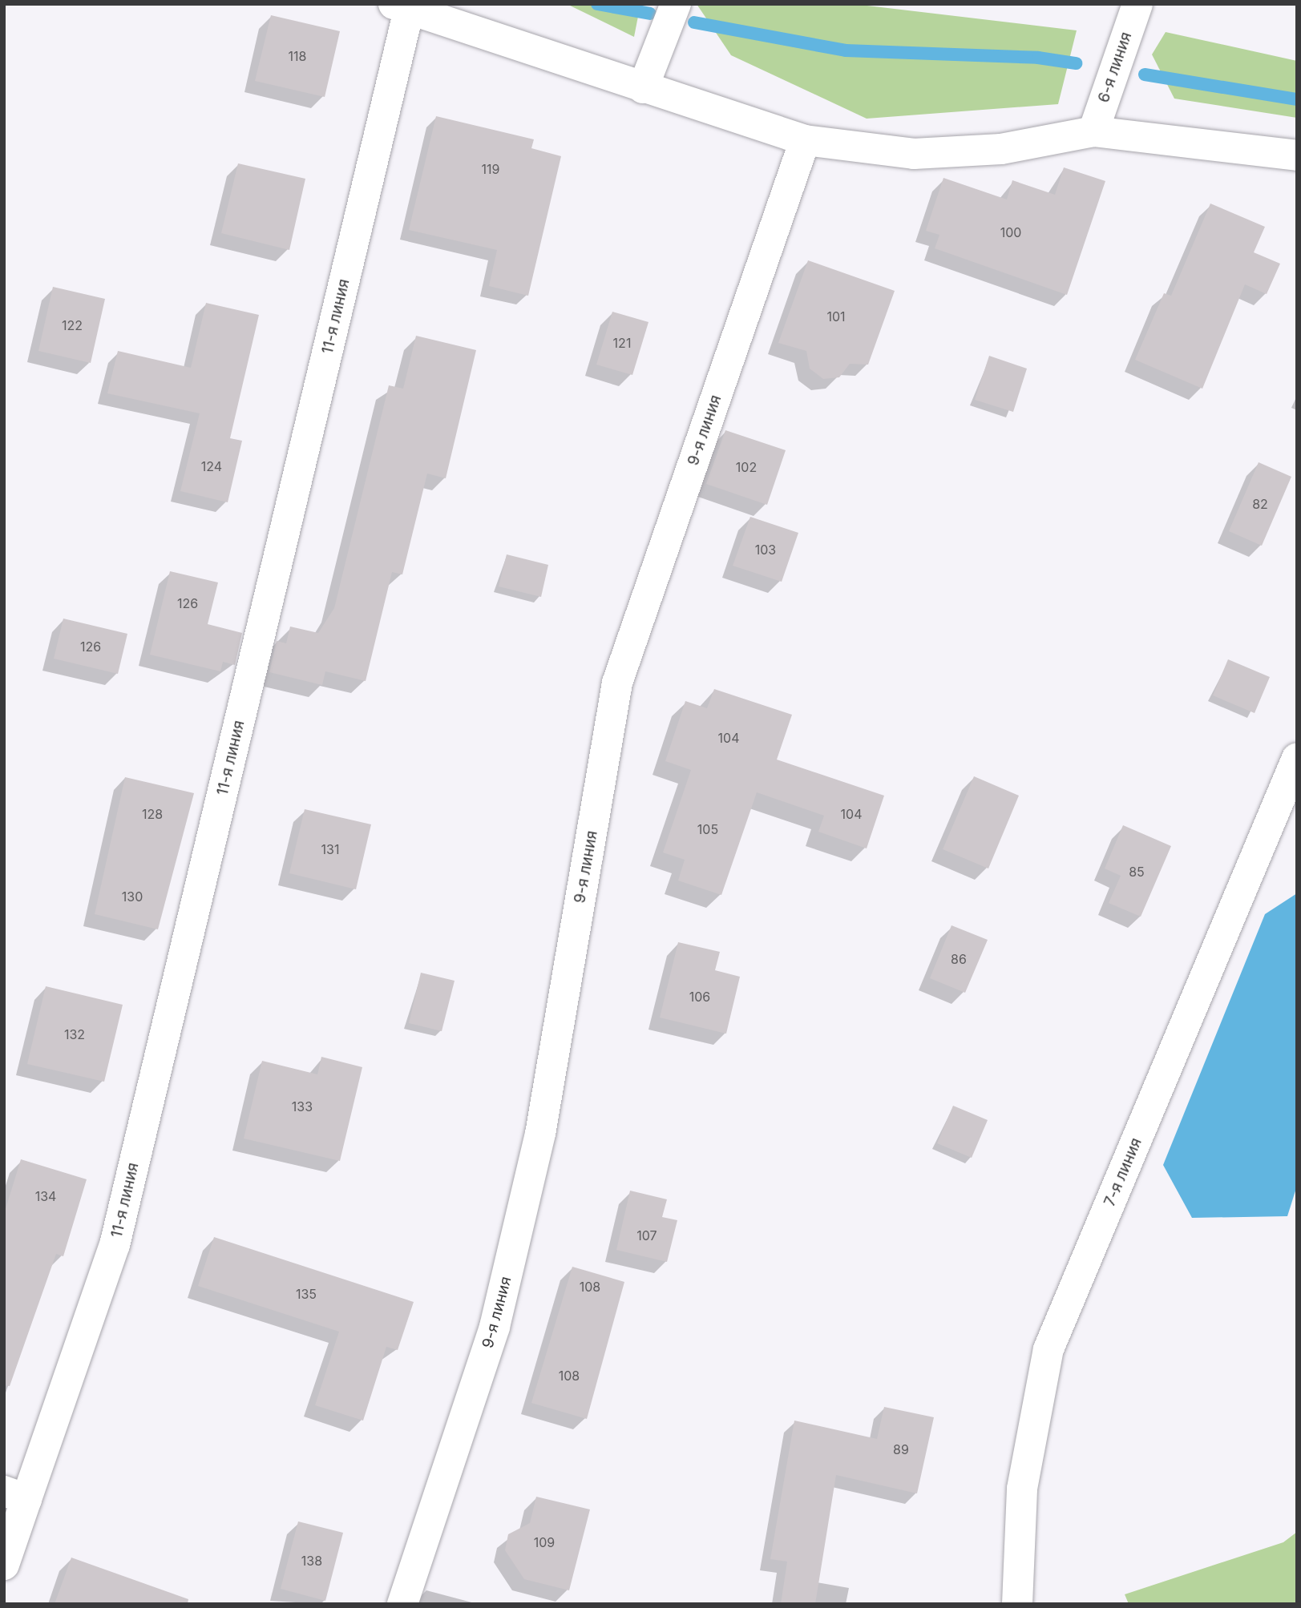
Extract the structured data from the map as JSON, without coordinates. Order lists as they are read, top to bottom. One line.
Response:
{"streets":{"street":["6-я линия","11-я линия","9-я линия","7-я линия"]},"house_numbers":["118","119","100","101","122","121","124","102","82","103","126","126","104","128","104","105","131","85","130","86","106","132","133","134","107","108","135","108","89","109","138"]}
